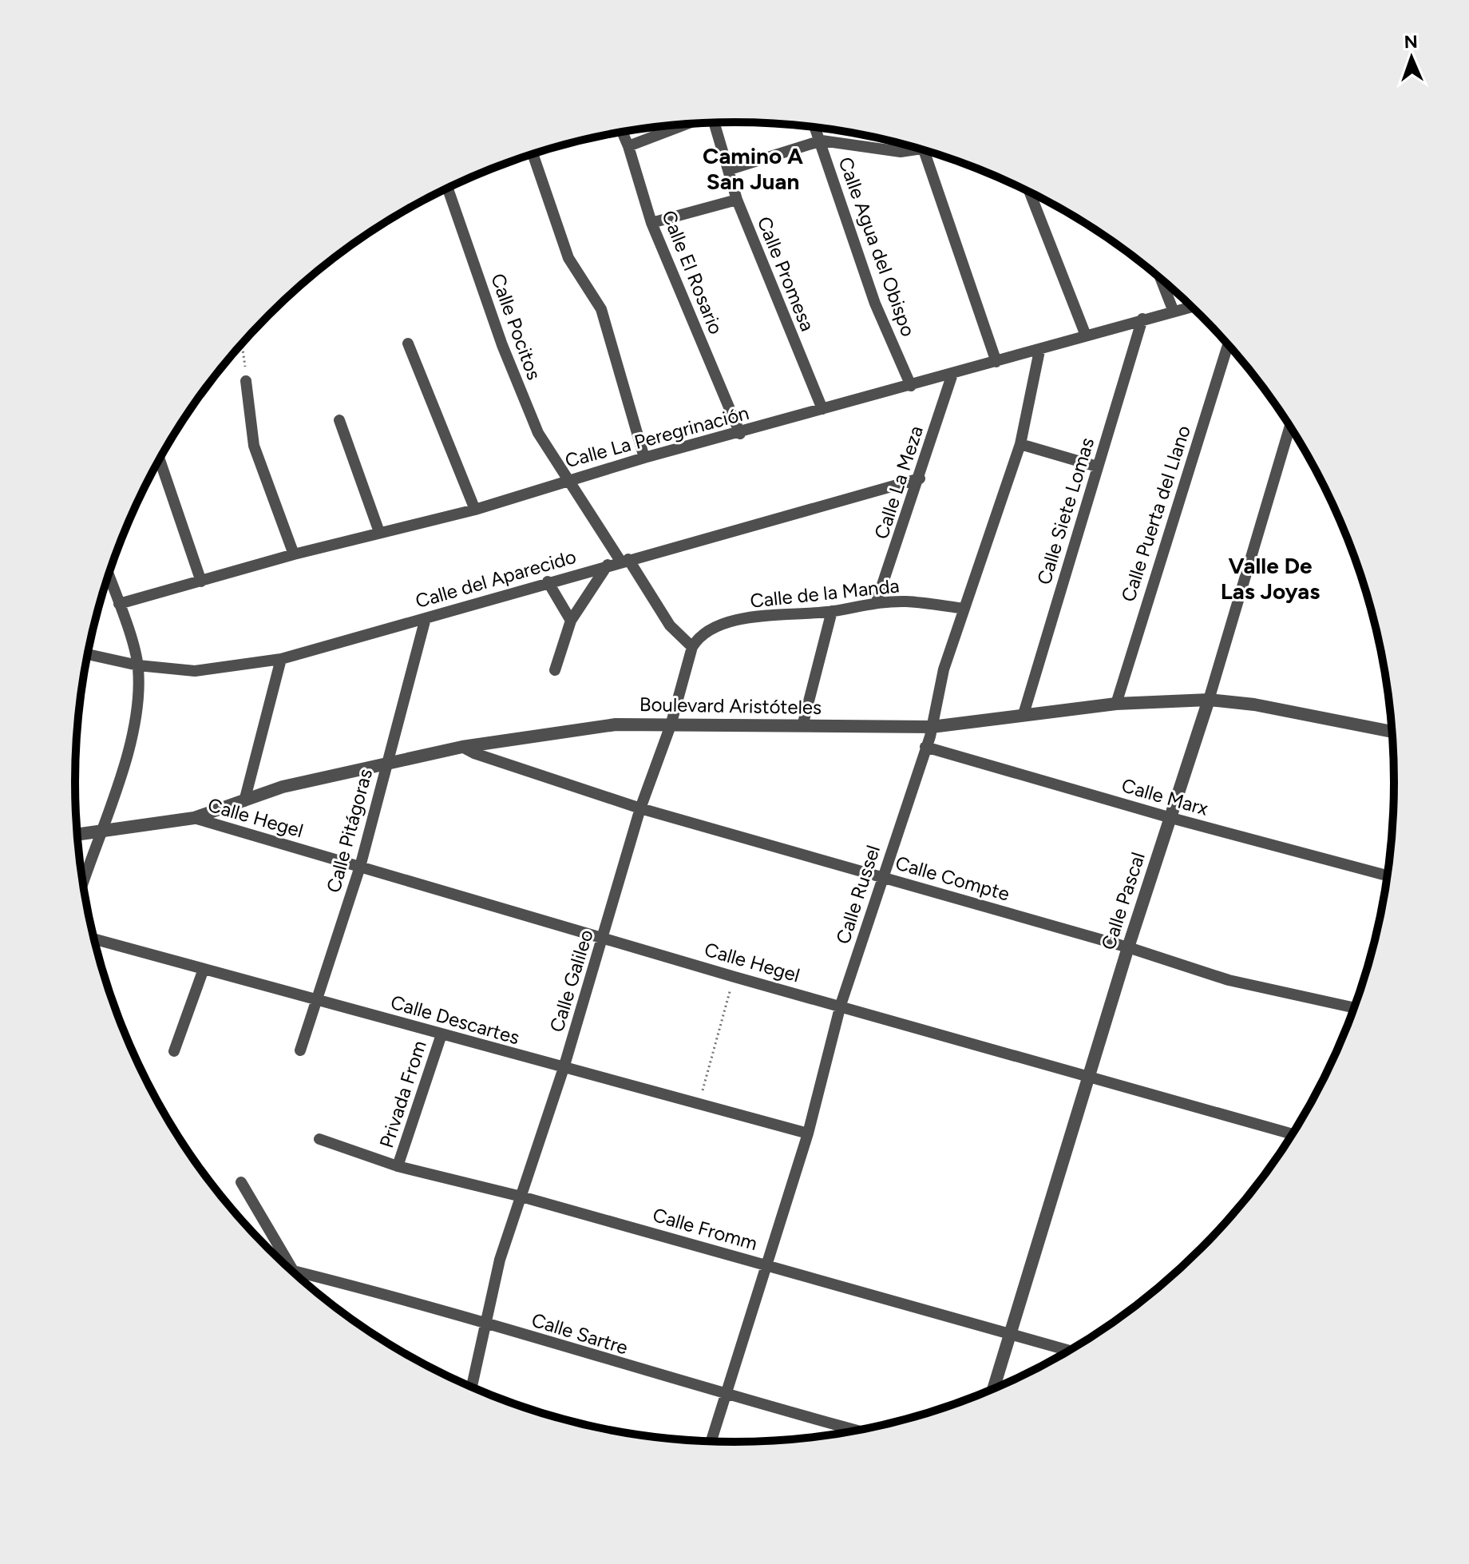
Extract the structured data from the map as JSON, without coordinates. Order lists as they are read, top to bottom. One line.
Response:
{"streets":{"street":["Calle Agua del Obispo","Calle El Rosario","Calle Promesa","Calle Pocitos","Calle La Peregrinación","Calle La Meza","Calle Siete Lomas","Calle Puerta del Llano","Calle del Aparecido","Calle de la Manda","Boulevard Aristóteles","Calle Marx","Calle Hegel","Calle Pitágoras","Calle Compte","Calle Russel","Calle Pascal","Calle Galileo","Calle Descartes","Privada From","Calle Fromm","Calle Sartre"]},"crossings":[["Calle Agua del Obispo","Calle La Peregrinación"],["Calle El Rosario","Calle La Peregrinación"],["Calle Promesa","Calle La Peregrinación"],["Calle Pocitos","Calle La Peregrinación"],["Calle La Peregrinación","Calle La Meza"],["Calle La Peregrinación","Calle Siete Lomas"],["Calle La Peregrinación","Calle Russel"],["Calle La Meza","Calle del Aparecido"],["Calle La Meza","Calle de la Manda"],["Calle Siete Lomas","Boulevard Aristóteles"],["Calle Puerta del Llano","Boulevard Aristóteles"],["Calle del Aparecido","Calle Pitágoras"],["Calle de la Manda","Calle Russel"],["Calle de la Manda","Calle Galileo"],["Boulevard Aristóteles","Calle Hegel"],["Boulevard Aristóteles","Calle Pitágoras"],["Boulevard Aristóteles","Calle Compte"],["Boulevard Aristóteles","Calle Russel"],["Boulevard Aristóteles","Calle Pascal"],["Boulevard Aristóteles","Calle Galileo"],["Calle Marx","Calle Russel"],["Calle Marx","Calle Pascal"],["Calle Hegel","Calle Pitágoras"],["Calle Hegel","Calle Russel"],["Calle Hegel","Calle Pascal"],["Calle Hegel","Calle Galileo"],["Calle Pitágoras","Calle Descartes"],["Calle Compte","Calle Russel"],["Calle Compte","Calle Pascal"],["Calle Compte","Calle Galileo"],["Calle Russel","Calle Descartes"],["Calle Russel","Calle Fromm"],["Calle Russel","Calle Sartre"],["Calle Pascal","Calle Fromm"],["Calle Galileo","Calle Descartes"],["Calle Galileo","Calle Fromm"],["Calle Galileo","Calle Sartre"],["Calle Descartes","Privada From"],["Privada From","Calle Fromm"]],"districts":["Camino A San Juan","Valle De Las Joyas"],"north":"top"}
